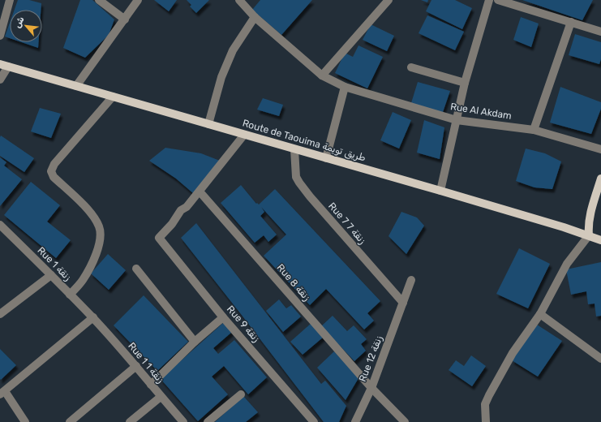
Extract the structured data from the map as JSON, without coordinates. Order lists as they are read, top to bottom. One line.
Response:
{"streets":{"main road":["Route de Taouima طريق تويمة"],"street":["Rue Al Akdam","Rue 7 زنقة 7","Rue 1 زنقة","Rue 8 زنقة","Rue 9 زنقة","Rue 12 زنقة","Rue 1 زنقة 1"]},"crossings":[["Route de Taouima طريق تويمة","Rue 7 زنقة 7"],["Rue 7 زنقة 7","Rue 12 زنقة"],["Rue 1 زنقة","Rue 1 زنقة 1"],["Rue 8 زنقة","Rue 9 زنقة"],["Rue 8 زنقة","Rue 12 زنقة"]],"north":"top left"}
